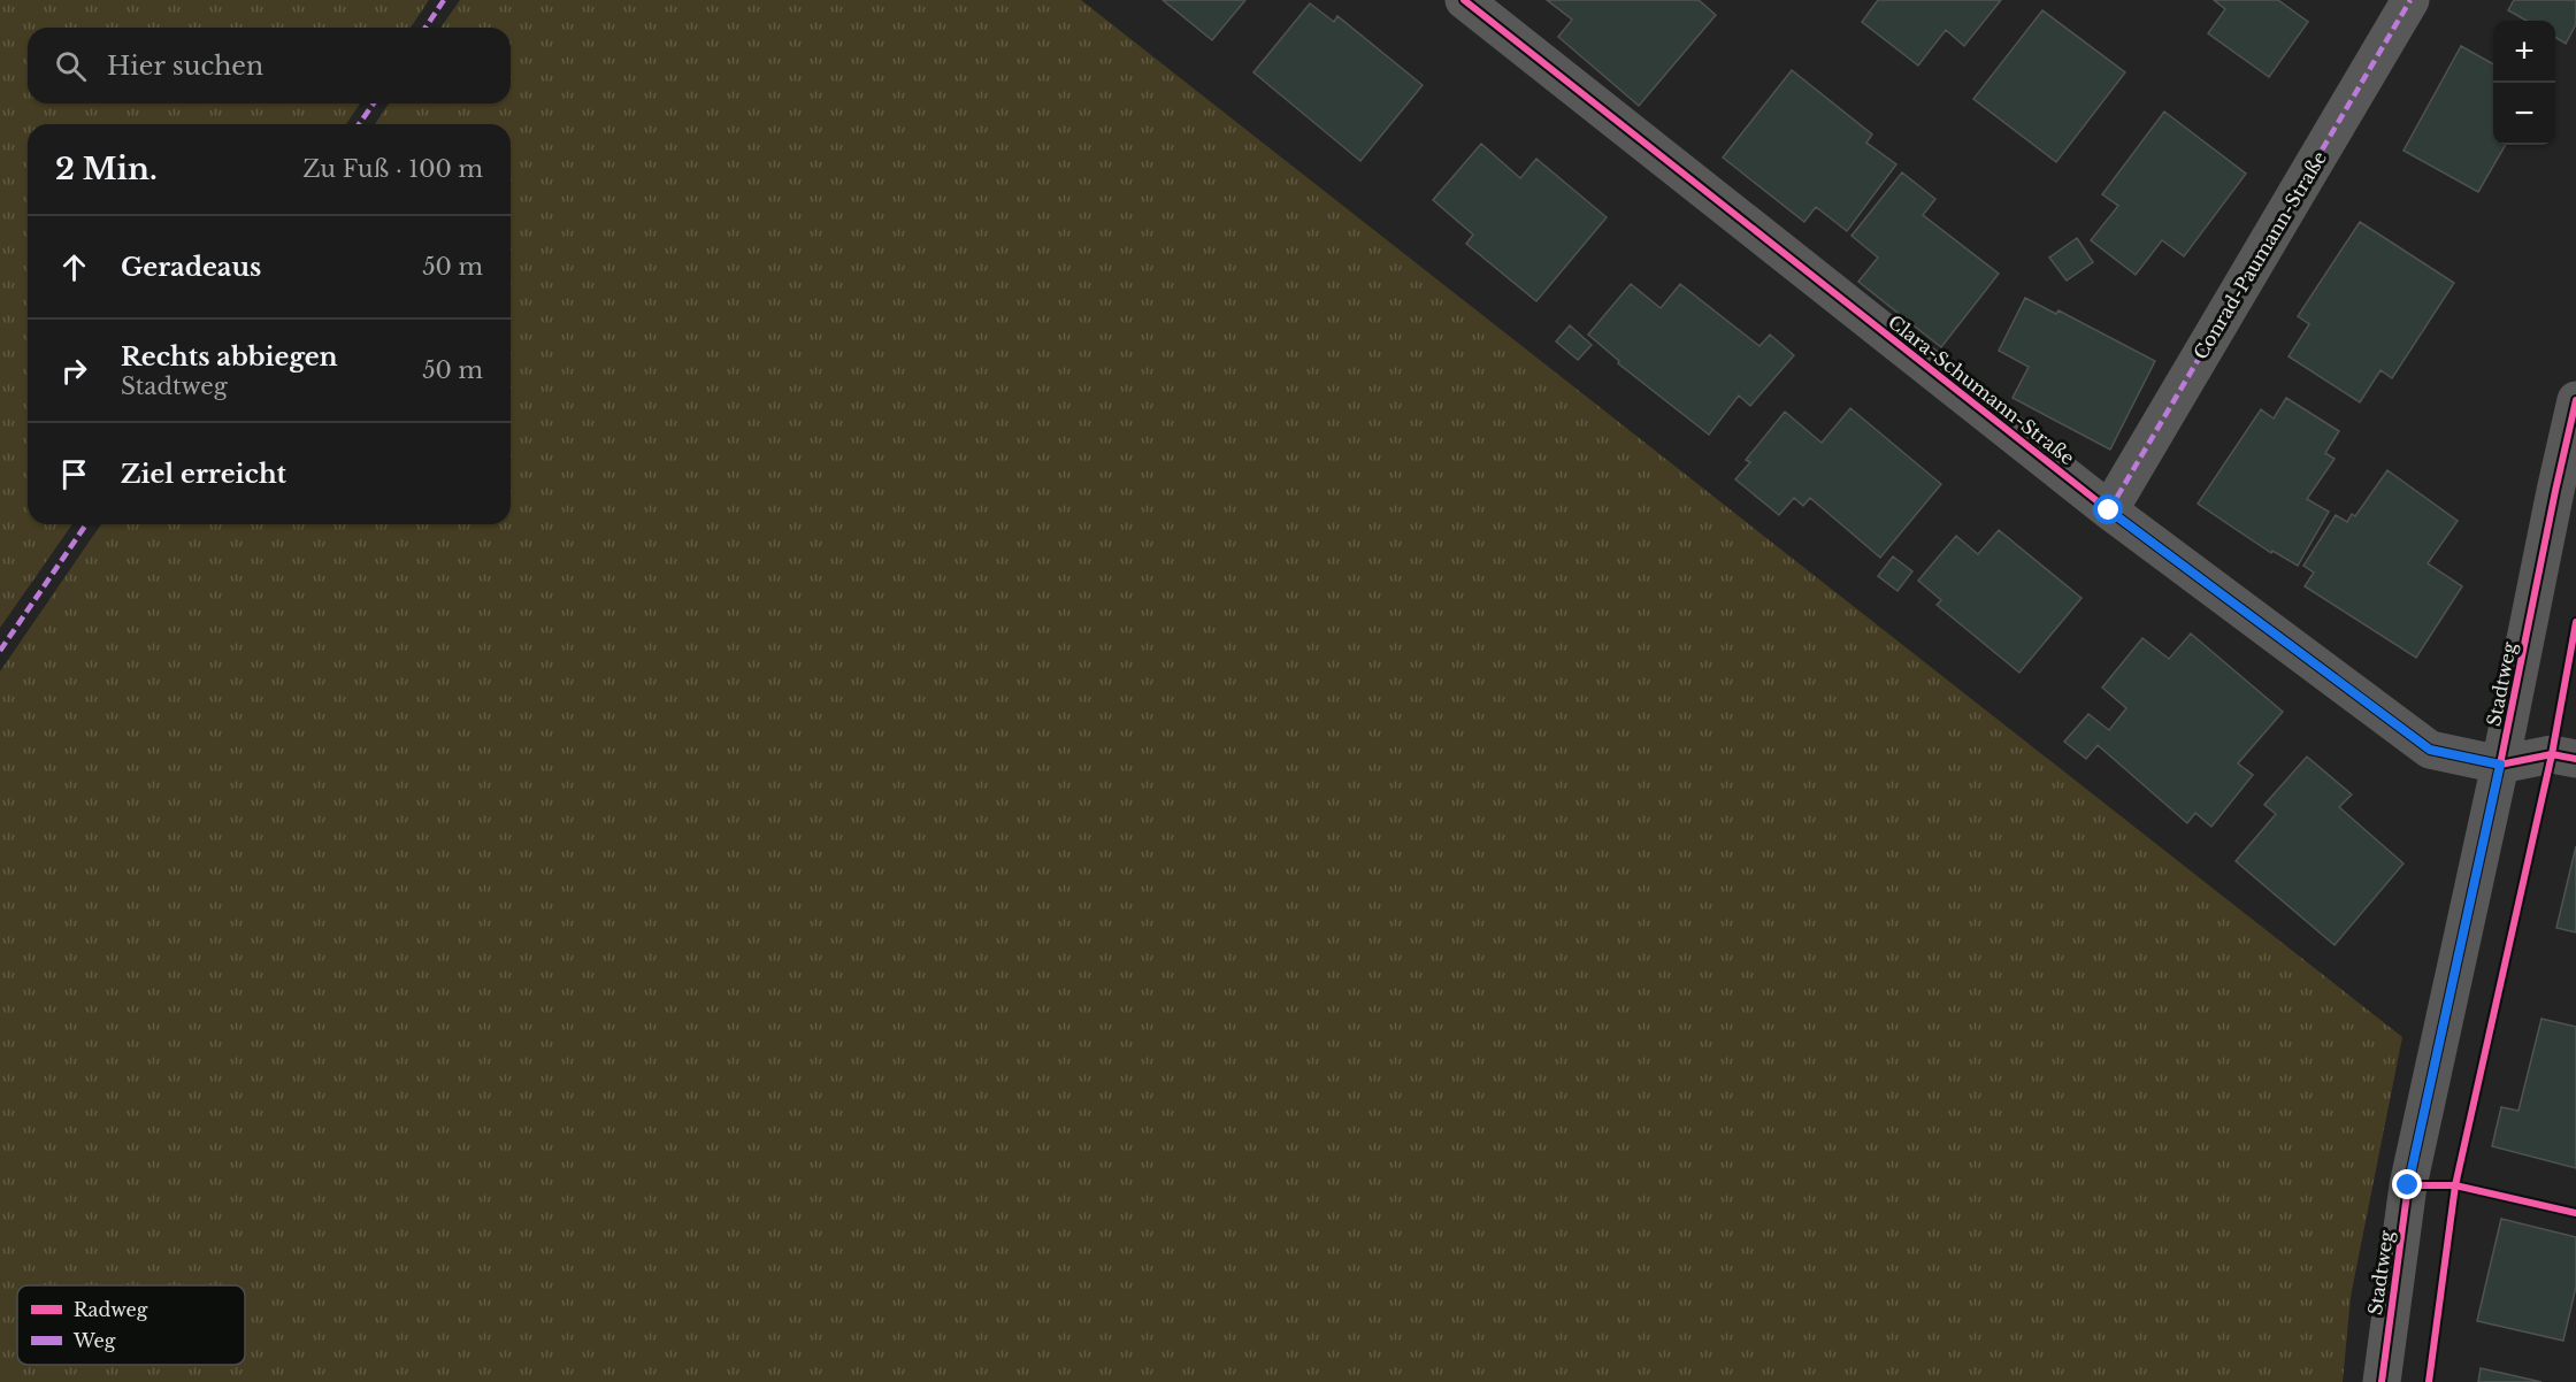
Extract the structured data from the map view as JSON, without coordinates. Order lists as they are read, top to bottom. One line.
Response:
{"streets":{"street":["Conrad-Paumann-Straße","Clara-Schumann-Straße","Stadtweg"]},"crossings":[["Conrad-Paumann-Straße","Clara-Schumann-Straße"],["Clara-Schumann-Straße","Stadtweg"]],"legend":["Radweg","Weg"],"page":{"map_buttons":["+","−"],"search":"Hier suchen","heading":["2 Min.","Zu Fuß · 100 m"],"list":[["Geradeaus","50 m"],["Rechts abbiegen","Stadtweg","50 m"],"Ziel erreicht"]}}
